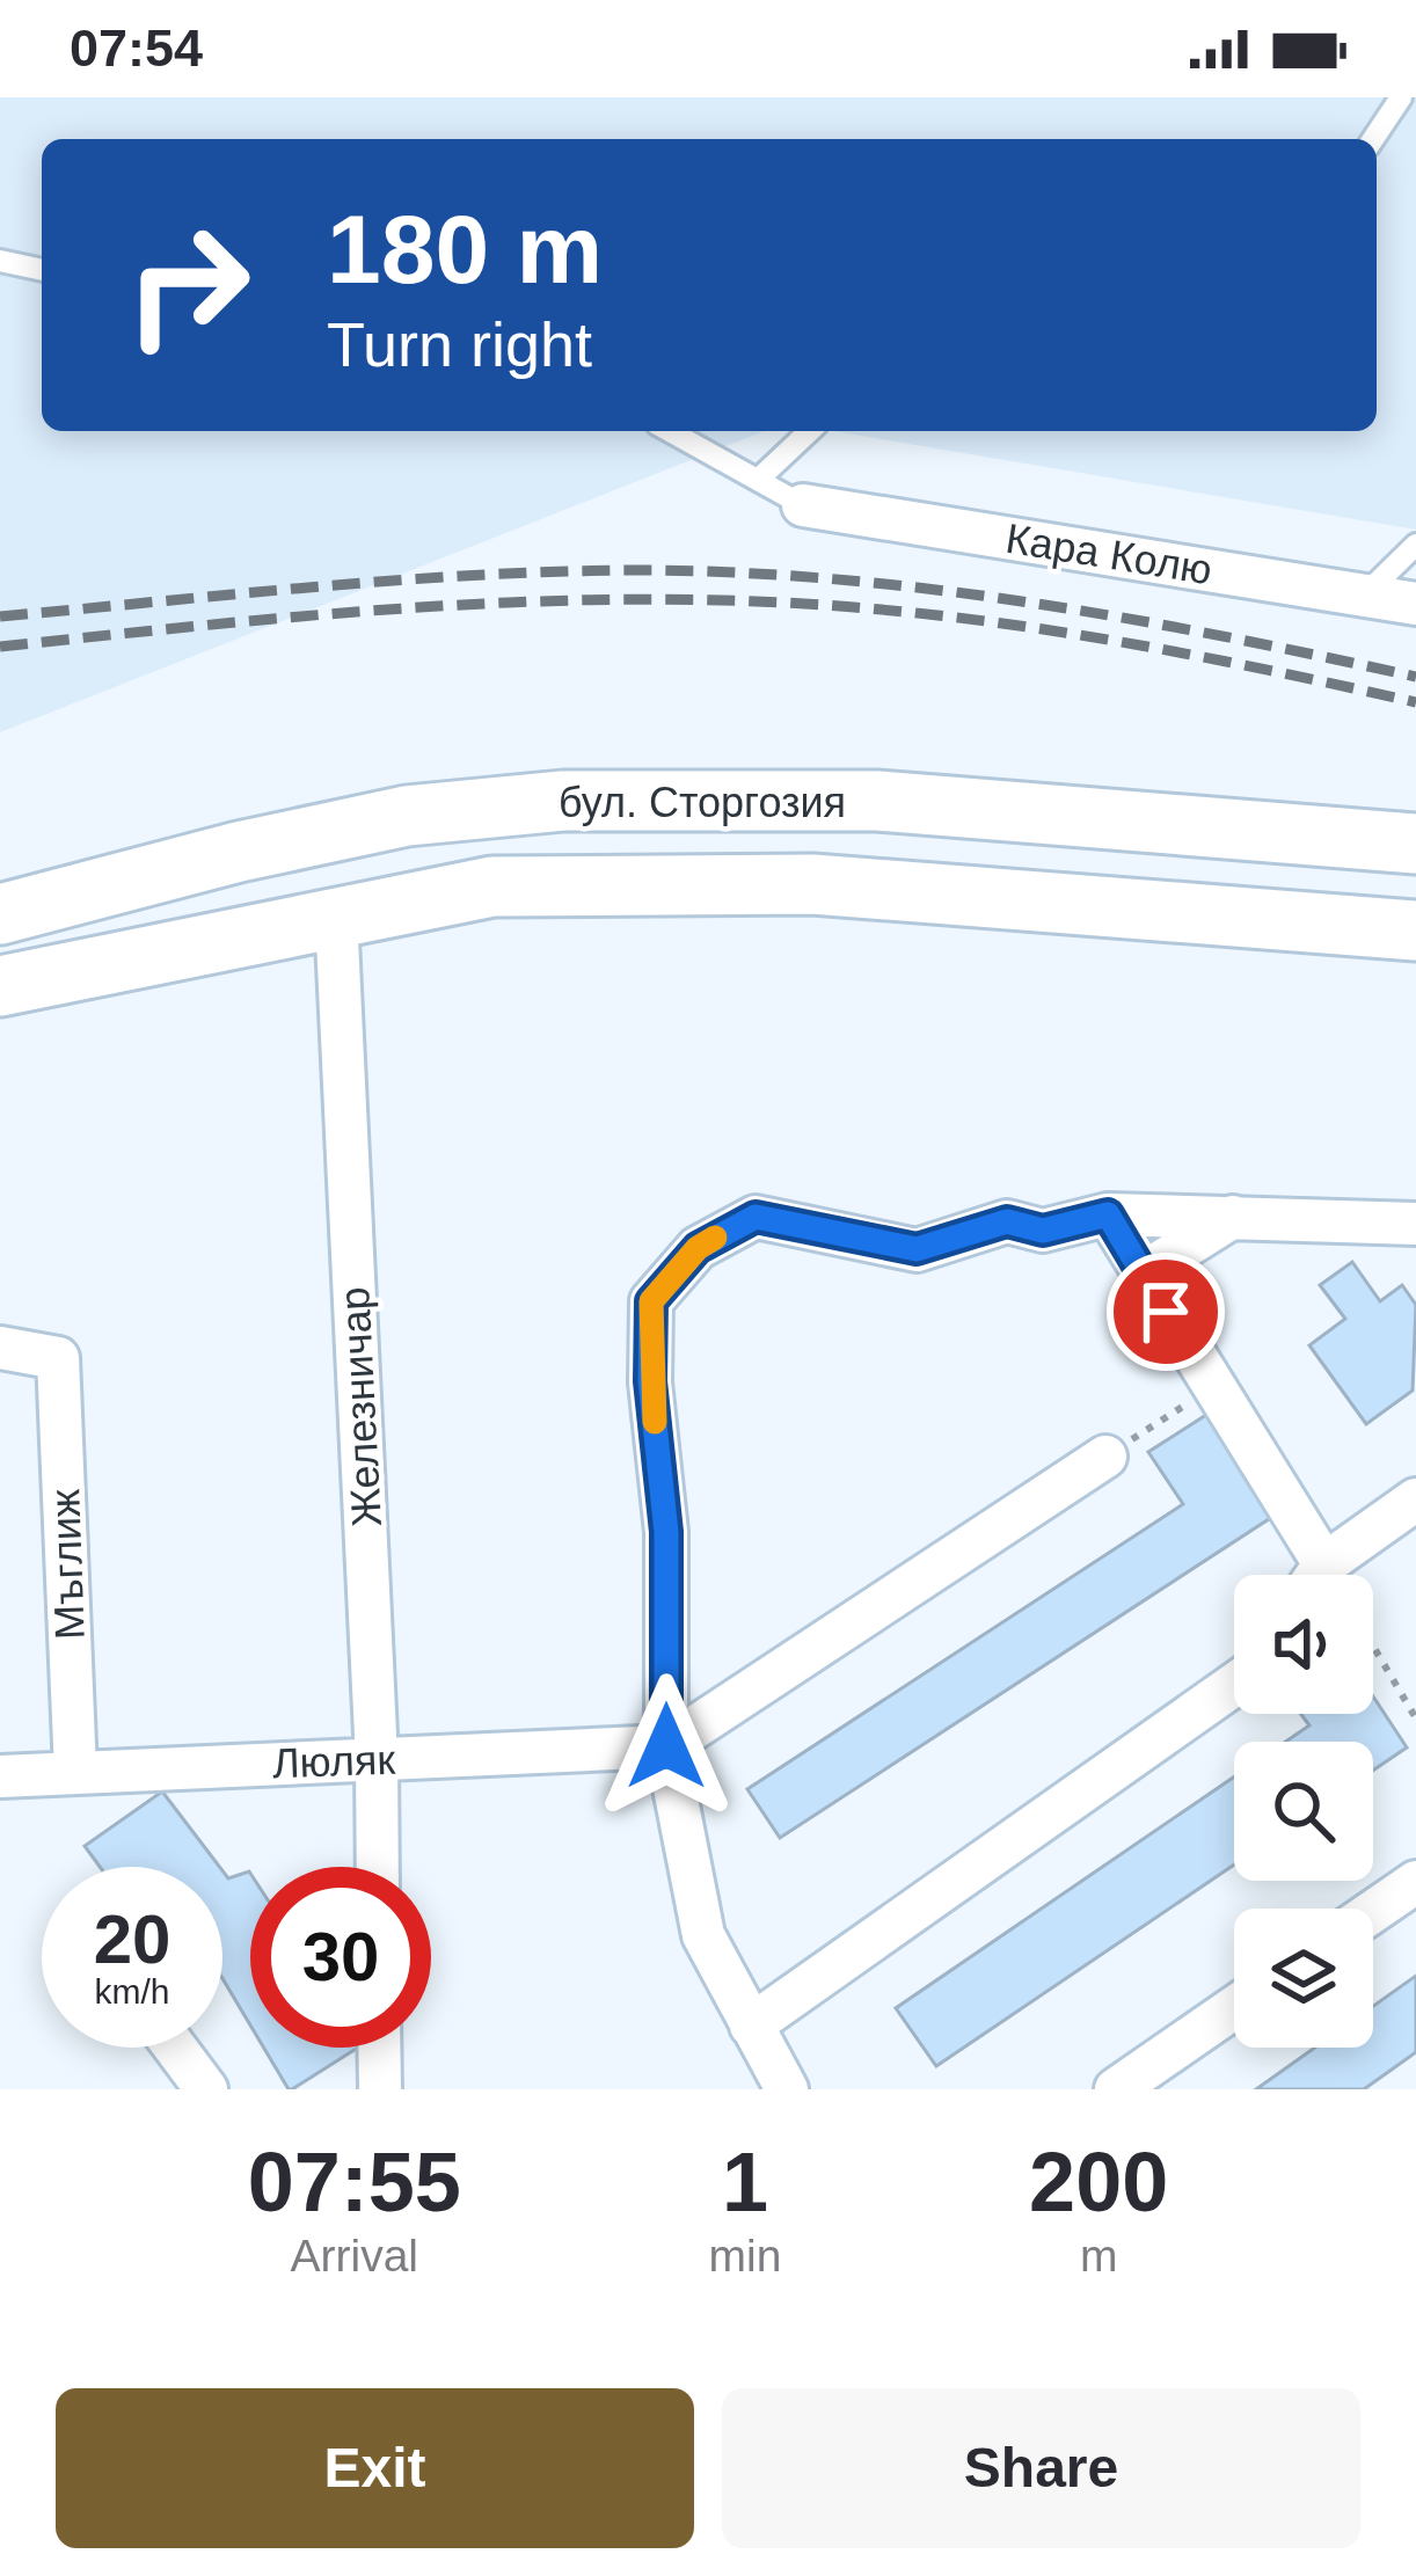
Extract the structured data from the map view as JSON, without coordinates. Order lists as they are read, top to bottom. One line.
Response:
{"streets":{"main road":["бул. Сторгозия"],"street":["Кара Колю","Железничар","Мъглиж","Люляк"]},"crossings":[["бул. Сторгозия","Железничар"],["Железничар","Люляк"],["Мъглиж","Люляк"]],"page":{"status":"07:54","turn":["180 m","Turn right"],"speed":"20 km/h","limit":"30","eta":["07:55","Arrival","1","min","200","m"],"buttons":["Exit","Share"]}}
